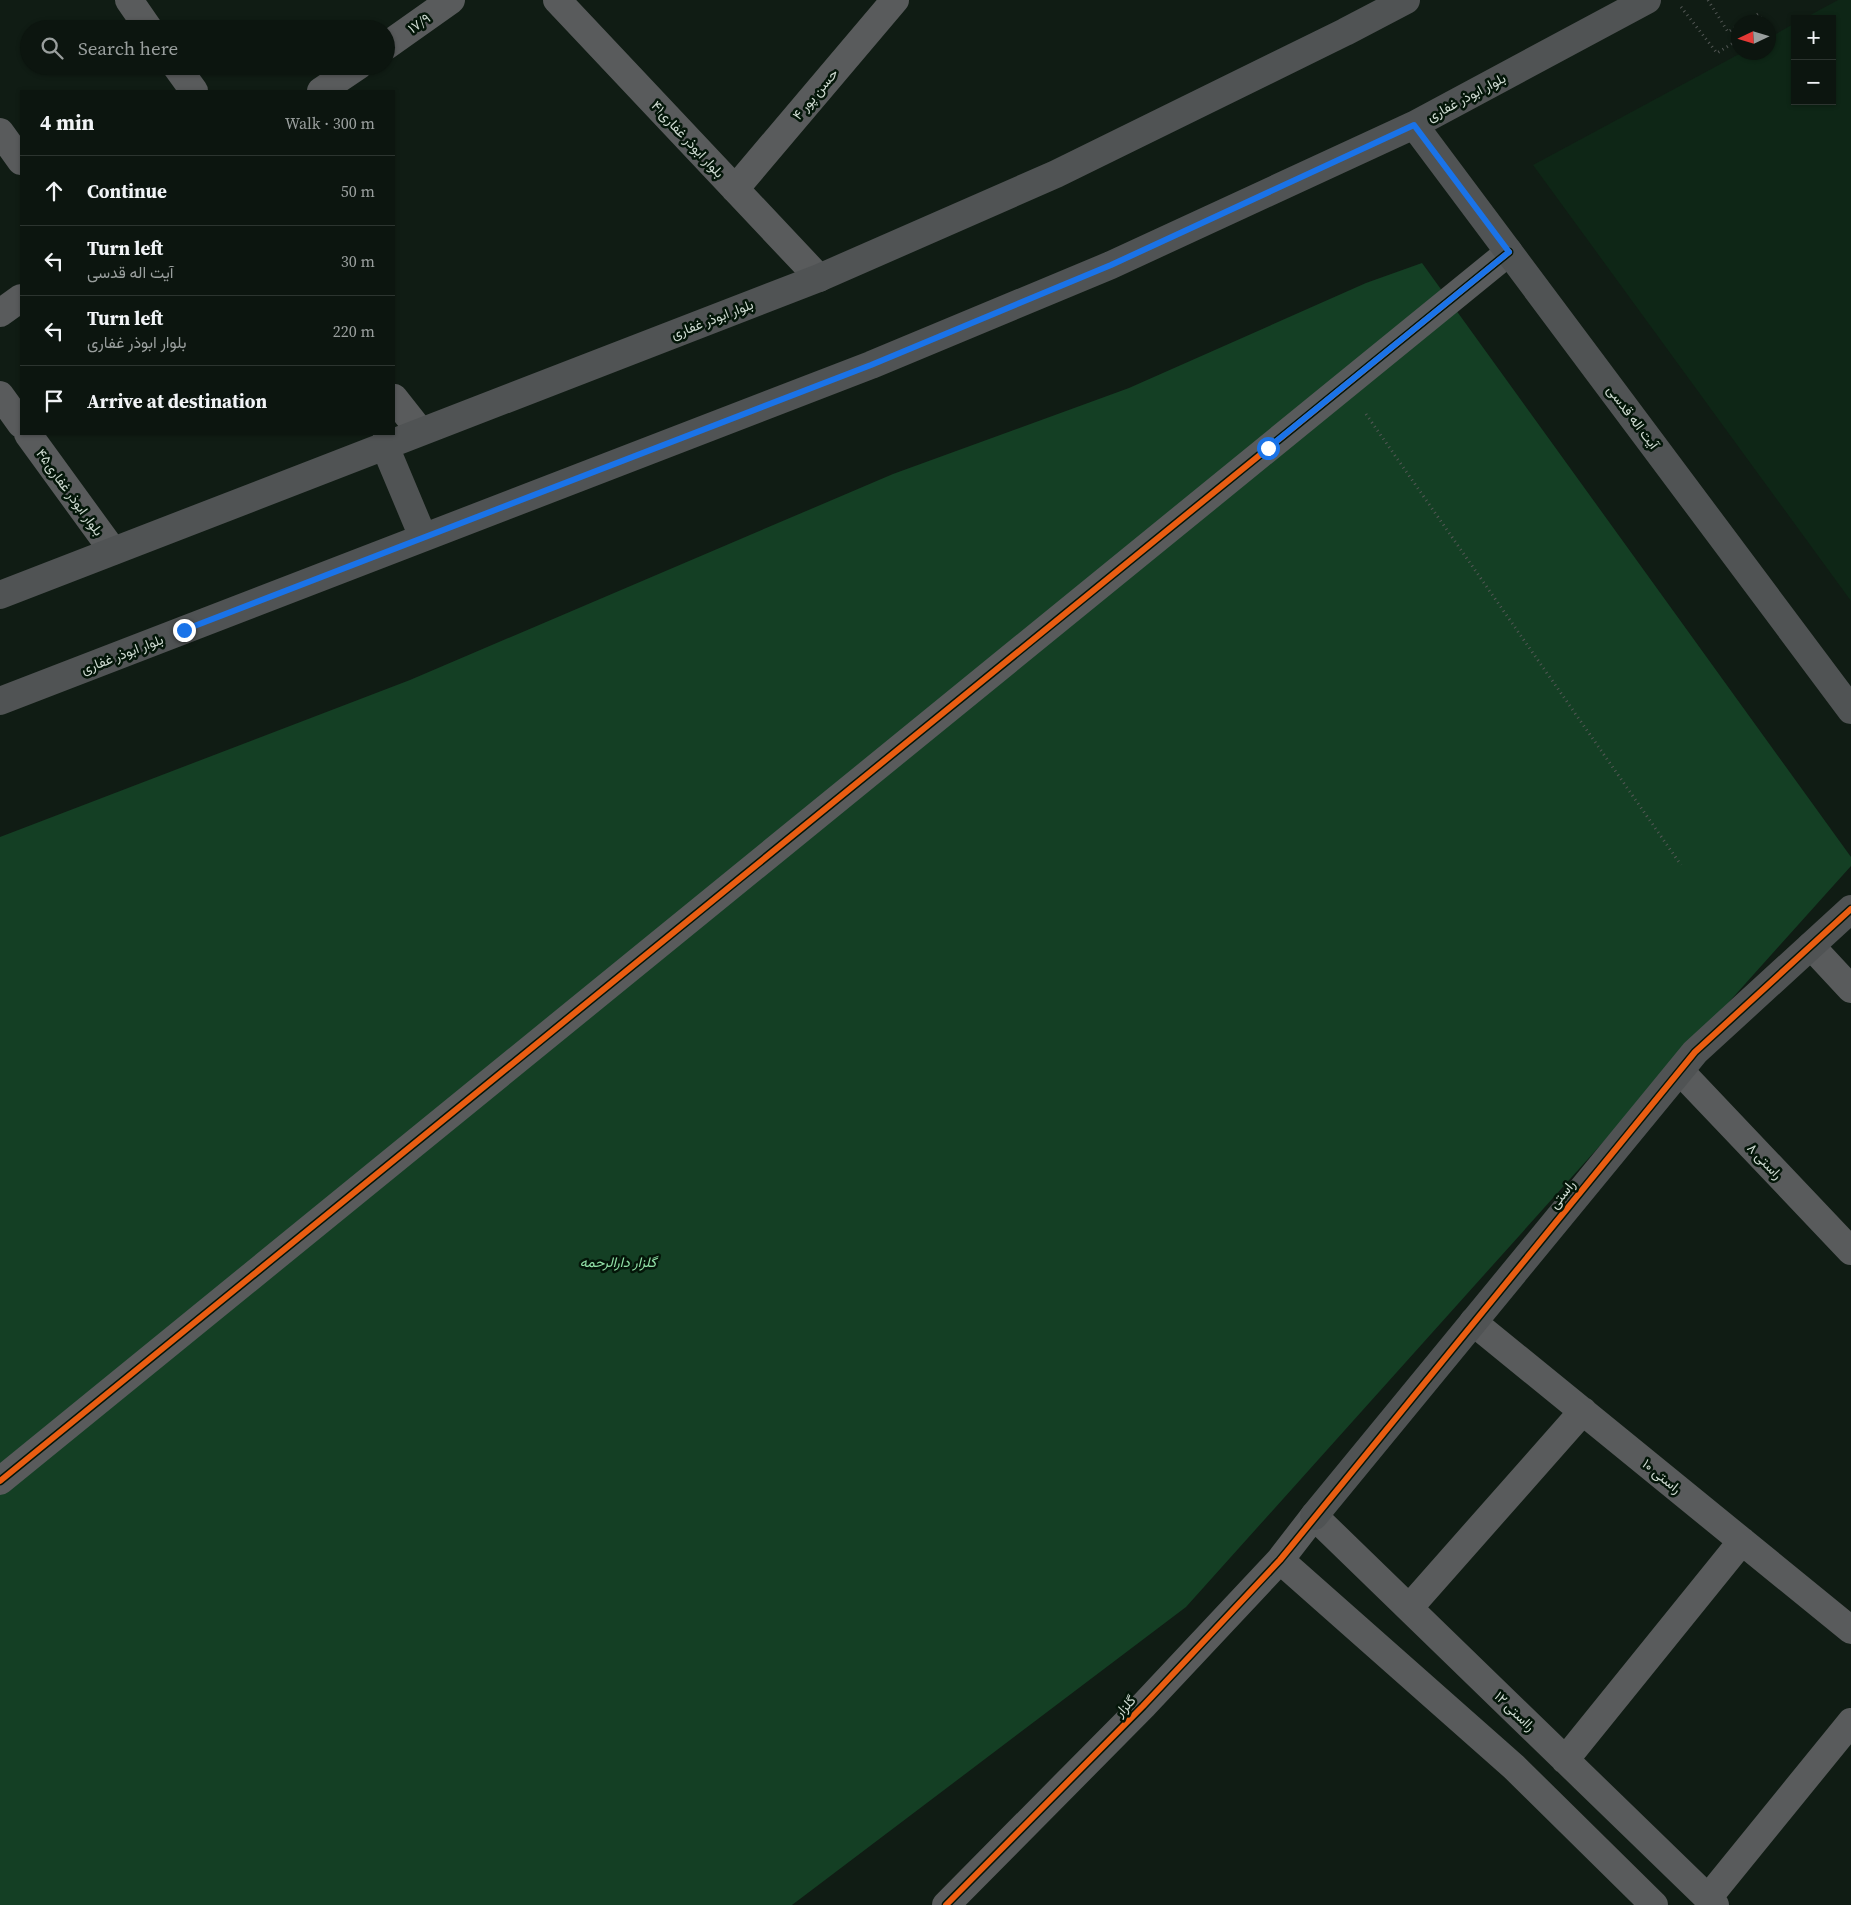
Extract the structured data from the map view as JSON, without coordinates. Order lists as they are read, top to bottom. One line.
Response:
{"streets":{"main road":["بلوار ابوذر غفاری","آیت اله قدسی","راستی"],"street":["۱۷/۹","۴ حسن پور","بلوار ابوذر غفاری۴۱","بلوار ابوذر غفاری۴۵","راستی ۸","راستی ۱۰","گلزار","۱۲ رااستی"]},"crossings":[["۴ حسن پور","بلوار ابوذر غفاری۴۱"],["بلوار ابوذر غفاری","بلوار ابوذر غفاری۴۱"],["بلوار ابوذر غفاری","آیت اله قدسی"],["بلوار ابوذر غفاری","بلوار ابوذر غفاری۴۵"],["راستی ۸","راستی"],["راستی","راستی ۱۰"],["راستی","گلزار"],["راستی","۱۲ رااستی"],["گلزار","۱۲ رااستی"]],"parks":["گلزار دارالرحمه"],"north":"left","page":{"map_buttons":["+","−"],"search":"Search here","heading":["4 min","Walk · 300 m"],"list":[["Continue","50 m"],["Turn left","آیت اله قدسی","30 m"],["Turn left","بلوار ابوذر غفاری","220 m"],"Arrive at destination"]}}
